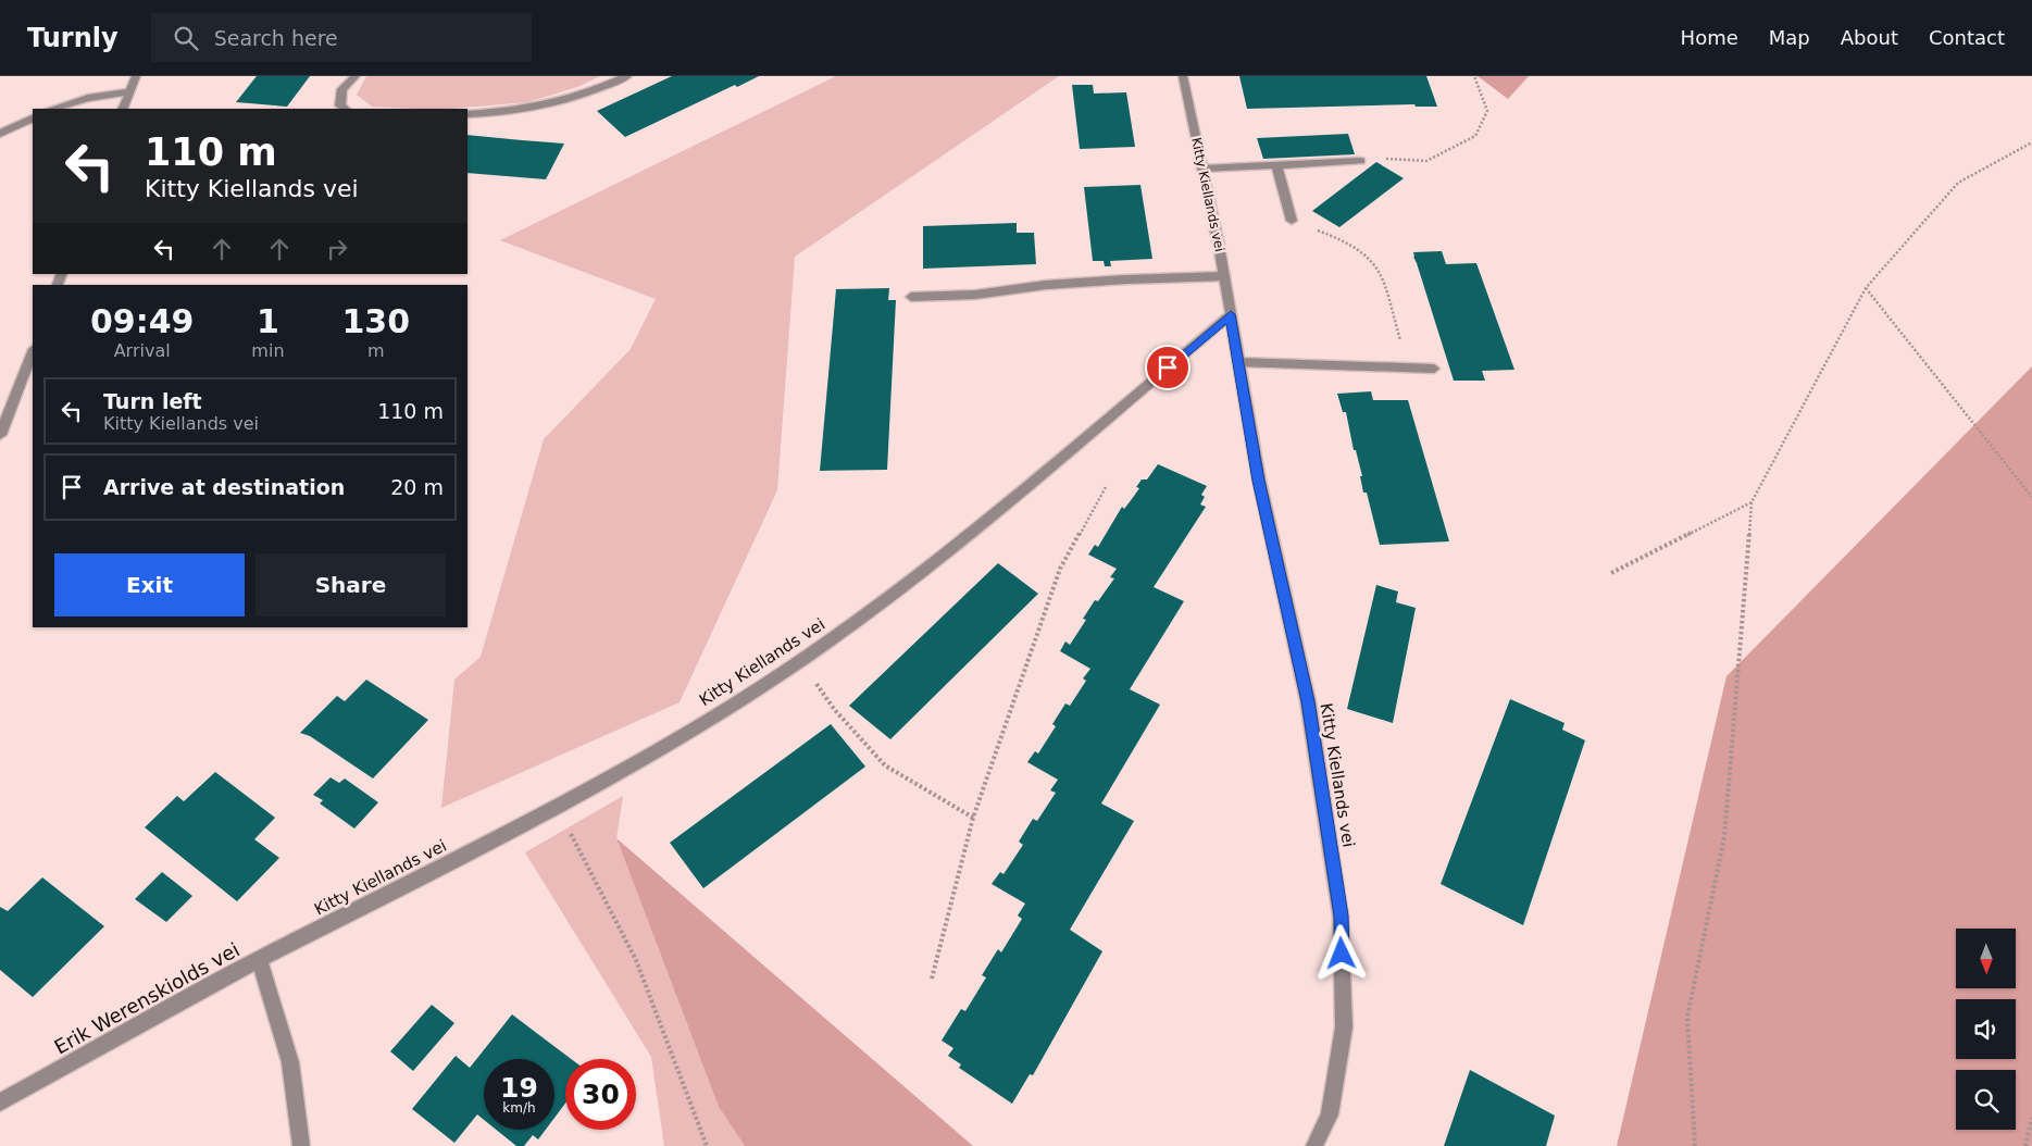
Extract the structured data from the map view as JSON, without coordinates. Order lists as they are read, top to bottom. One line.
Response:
{"streets":{"street":["Kitty Kiellands vei","Erik Werenskiolds vei"]},"crossings":[["Kitty Kiellands vei","Erik Werenskiolds vei"]],"north":"bottom","page":{"header":"Turnly","search":"Search here","nav":["Home","Map","About","Contact"],"turn":["110 m","Kitty Kiellands vei"],"eta":["09:49","Arrival","1","min","130","m"],"list":[{"name":"Turn left","note":"Kitty Kiellands vei","value":"110 m"},{"name":"Arrive at destination","value":"20 m"}],"buttons":["Exit","Share"],"speed":"19 km/h","limit":"30"}}
